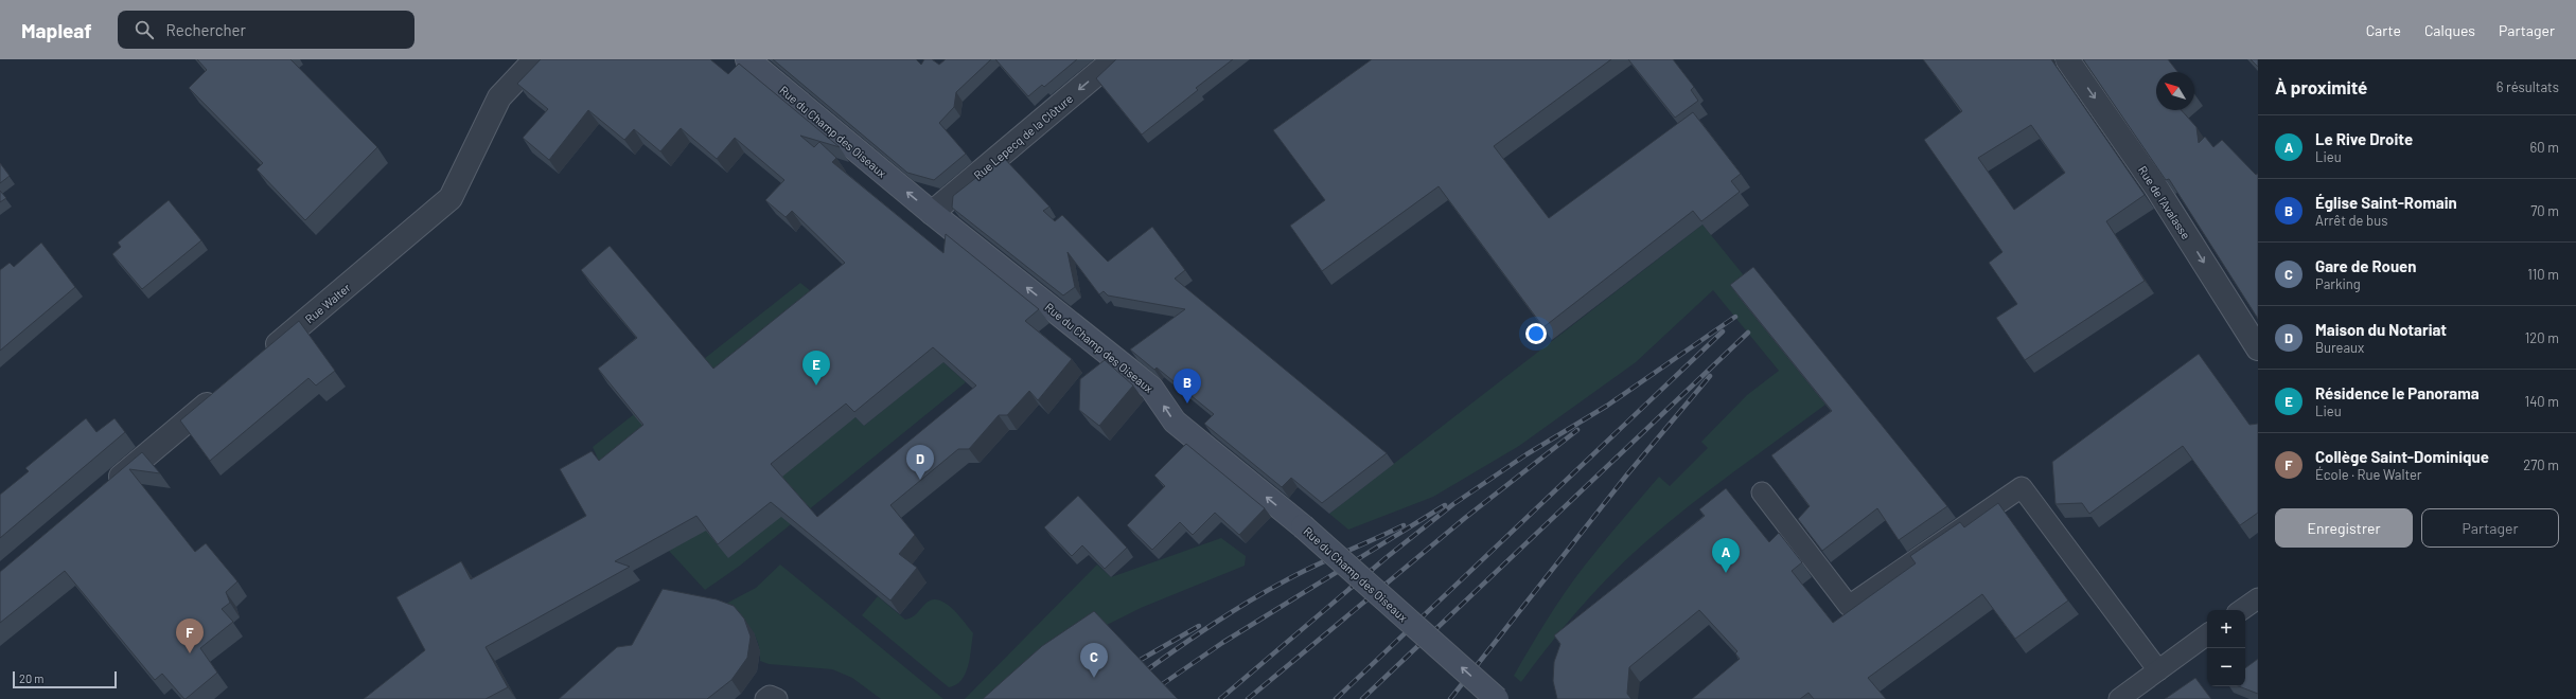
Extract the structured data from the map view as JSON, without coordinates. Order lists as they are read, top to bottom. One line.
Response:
{"streets":{"street":["Rue du Champ des Oiseaux","Rue Lepecq de la Clôture","Rue de l'Avalasse","Rue Walter"]},"crossings":[["Rue du Champ des Oiseaux","Rue Lepecq de la Clôture"]],"one_way":["Rue du Champ des Oiseaux","Rue Lepecq de la Clôture","Rue de l'Avalasse"],"scale_bar":"20 m","north":"top left","page":{"header":"Mapleaf","search":"Rechercher","nav":["Carte","Calques","Partager"],"heading":["À proximité","6 résultats"],"list":[{"mark":"A","name":"Le Rive Droite","note":"Lieu","value":"60 m"},{"mark":"B","name":"Église Saint-Romain","note":"Arrêt de bus","value":"70 m"},{"mark":"C","name":"Gare de Rouen","note":"Parking","value":"110 m"},{"mark":"D","name":"Maison du Notariat","note":"Bureaux","value":"120 m"},{"mark":"E","name":"Résidence le Panorama","note":"Lieu","value":"140 m"},{"mark":"F","name":"Collège Saint-Dominique","note":"École · Rue Walter","value":"270 m"}],"pins":["E","B","D","A","F","C"],"buttons":["Enregistrer","Partager"],"map_buttons":["+","−"],"scale":"20 m"}}
